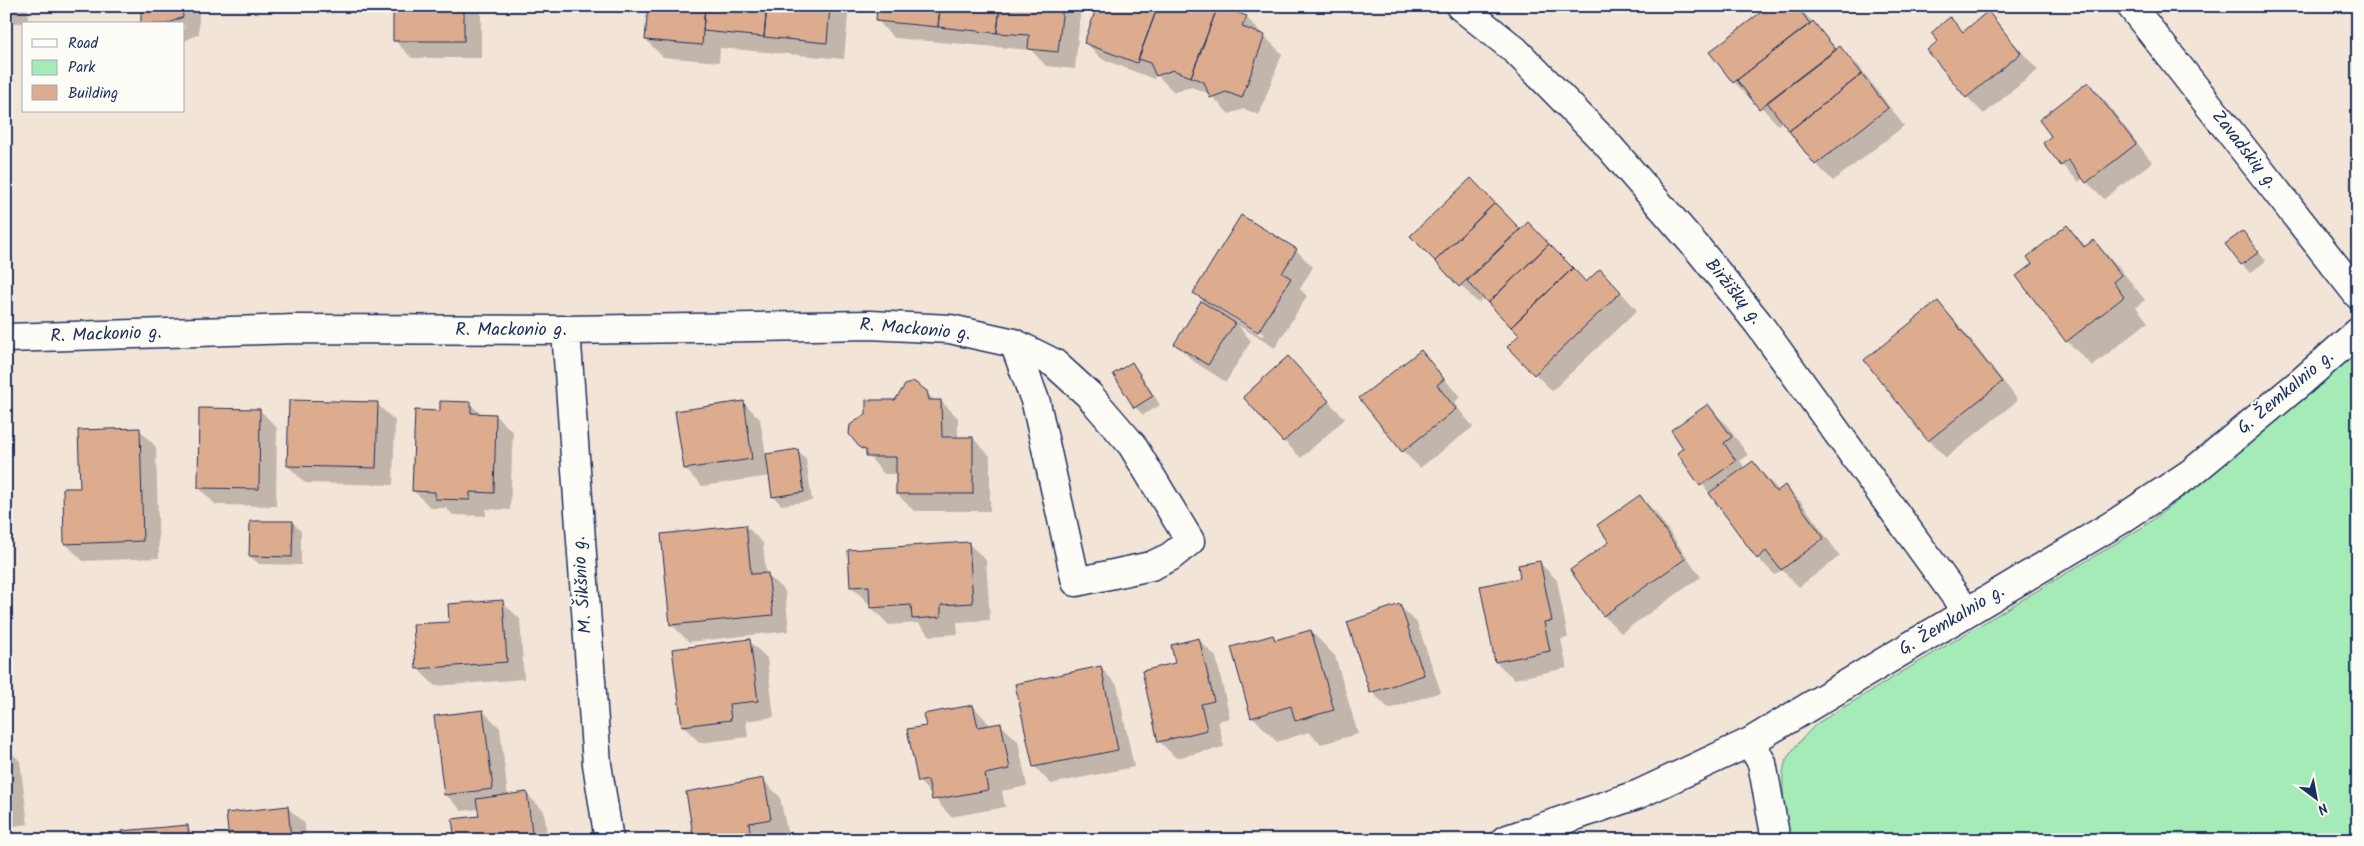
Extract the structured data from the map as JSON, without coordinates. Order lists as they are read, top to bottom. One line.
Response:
{"streets":{"street":["Zavadskių g.","Biržiškų g.","R. Mackonio g.","G. Žemkalnio g.","M. Šikšnio g."]},"crossings":[["Biržiškų g.","G. Žemkalnio g."],["R. Mackonio g.","M. Šikšnio g."]],"legend":["Road","Park","Building"],"north":"bottom right"}
